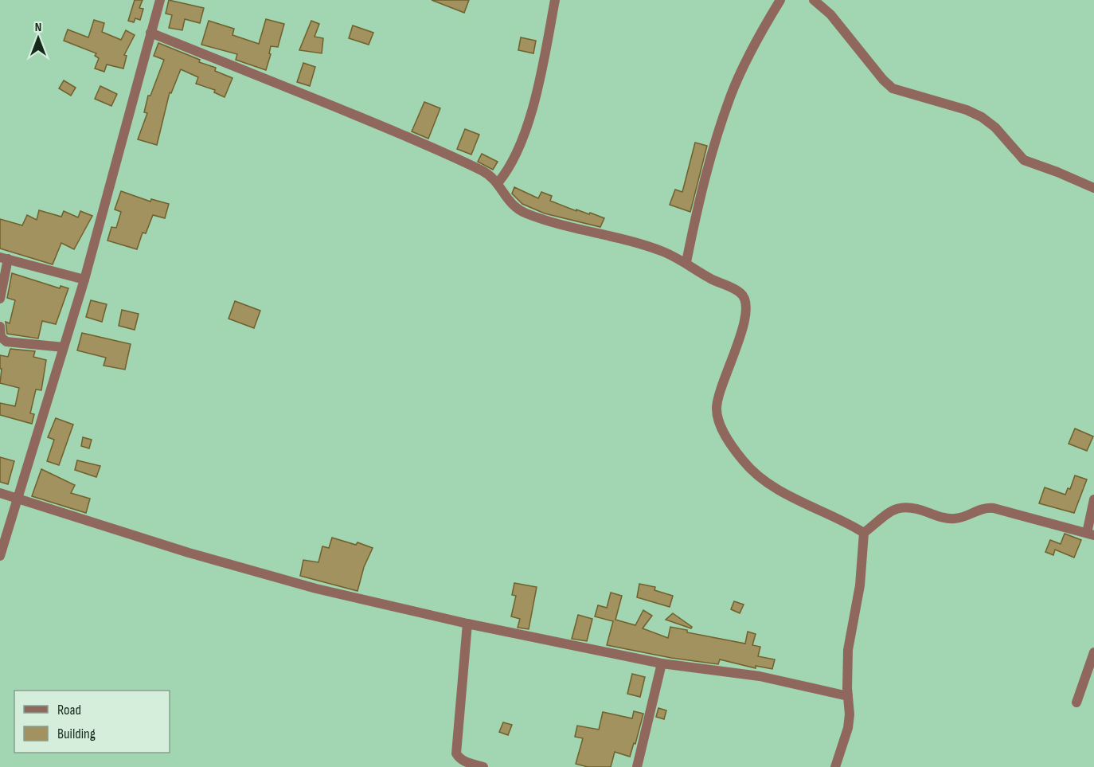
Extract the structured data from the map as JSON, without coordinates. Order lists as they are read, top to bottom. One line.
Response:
{"legend":["Road","Building"],"north":"top"}
